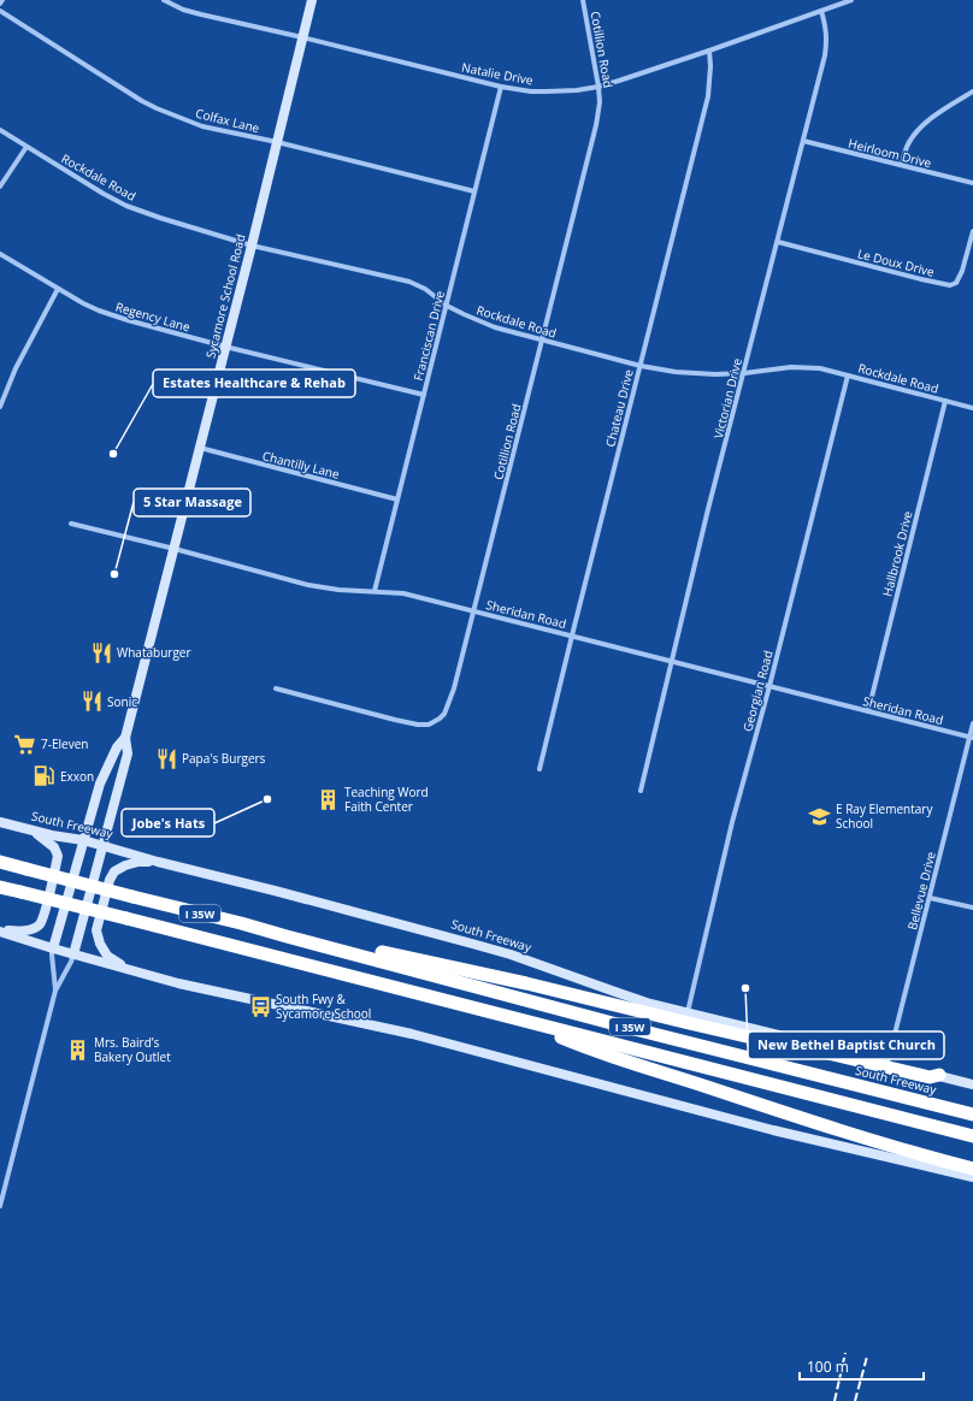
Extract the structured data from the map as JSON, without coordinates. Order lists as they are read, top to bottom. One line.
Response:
{"streets":{"highway":["South Freeway","I 35W"],"main road":["Sycamore School Road"],"street":["Cotillion Road","Natalie Drive","Colfax Lane","Heirloom Drive","Rockdale Road","Le Doux Drive","Regency Lane","Franciscan Drive","Victorian Drive","Chateau Drive","Chantilly Lane","Hallbrook Drive","Sheridan Road","Georgian Road","Bellevue Drive"]},"crossings":[["Cotillion Road","Natalie Drive"],["Cotillion Road","Rockdale Road"],["Cotillion Road","Sheridan Road"],["Natalie Drive","Sycamore School Road"],["Natalie Drive","Franciscan Drive"],["Natalie Drive","Victorian Drive"],["Natalie Drive","Chateau Drive"],["Colfax Lane","Sycamore School Road"],["Colfax Lane","Franciscan Drive"],["Heirloom Drive","Victorian Drive"],["Rockdale Road","Sycamore School Road"],["Rockdale Road","Franciscan Drive"],["Rockdale Road","Victorian Drive"],["Rockdale Road","Chateau Drive"],["Rockdale Road","Hallbrook Drive"],["Rockdale Road","Georgian Road"],["Le Doux Drive","Victorian Drive"],["Sycamore School Road","Regency Lane"],["Sycamore School Road","Chantilly Lane"],["Sycamore School Road","Sheridan Road"],["Sycamore School Road","South Freeway"],["Regency Lane","Franciscan Drive"],["Franciscan Drive","Chantilly Lane"],["Franciscan Drive","Sheridan Road"],["Victorian Drive","Sheridan Road"],["Chateau Drive","Sheridan Road"],["Hallbrook Drive","Sheridan Road"],["Sheridan Road","Georgian Road"],["Sheridan Road","Bellevue Drive"],["Georgian Road","South Freeway"],["South Freeway","Bellevue Drive"]],"places":{"other":["Estates Healthcare & Rehab","5 Star Massage","Jobe's Hats","New Bethel Baptist Church"],"restaurant":["Whataburger","Sonic","Papa's Burgers"],"supermarket":["7-Eleven"],"fuel station":["Exxon"],"building":["Teaching Word Faith Center","Mrs. Baird’s Bakery Outlet"],"school or university":["E Ray Elementary School"],"bus stop":["South Fwy & Sycamore School"]},"scale_bar":"100 m"}
